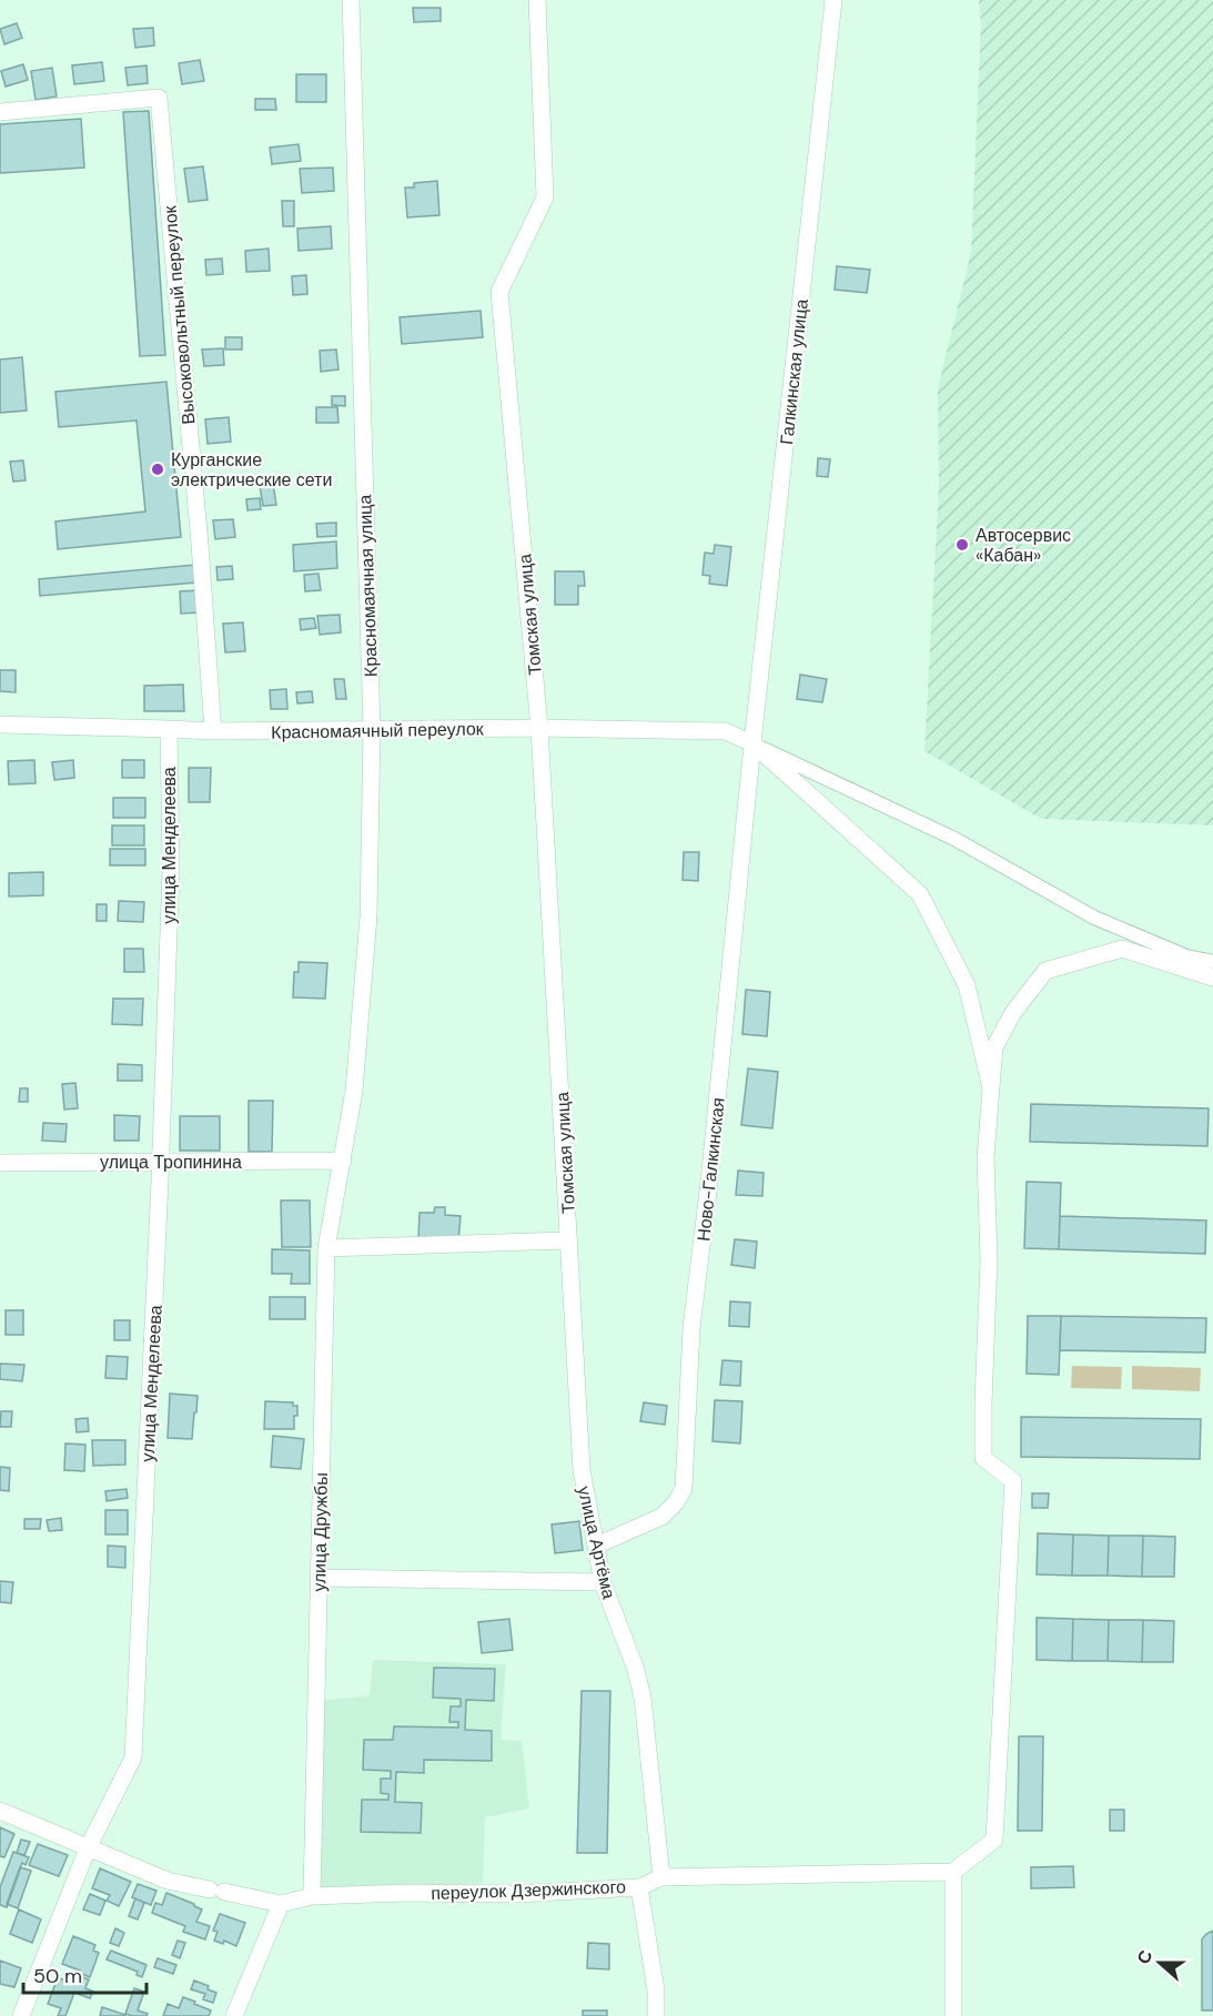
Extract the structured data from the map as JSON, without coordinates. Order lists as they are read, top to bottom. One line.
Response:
{"streets":{"street":["Высоковольтный переулок","Галкинская улица","Красномаячная улица","Томская улица","Красномаячный переулок","улица Менделеева","улица Тропинина","Ново-Галкинская","улица Дружбы","улица Артёма","переулок Дзержинского"]},"crossings":[["Высоковольтный переулок","Красномаячный переулок"],["Галкинская улица","Красномаячный переулок"],["Галкинская улица","Ново-Галкинская"],["Красномаячная улица","Красномаячный переулок"],["Красномаячная улица","улица Тропинина"],["Красномаячная улица","улица Дружбы"],["Томская улица","Красномаячный переулок"],["Томская улица","улица Артёма"],["Красномаячный переулок","улица Менделеева"],["Красномаячный переулок","Ново-Галкинская"],["улица Менделеева","улица Тропинина"],["улица Менделеева","переулок Дзержинского"],["улица Тропинина","улица Дружбы"],["Ново-Галкинская","улица Артёма"],["улица Дружбы","переулок Дзержинского"],["улица Артёма","переулок Дзержинского"]],"places":["Курганские электрические сети","Автосервис «Кабан»"],"scale_bar":"50 m","north":"left"}
